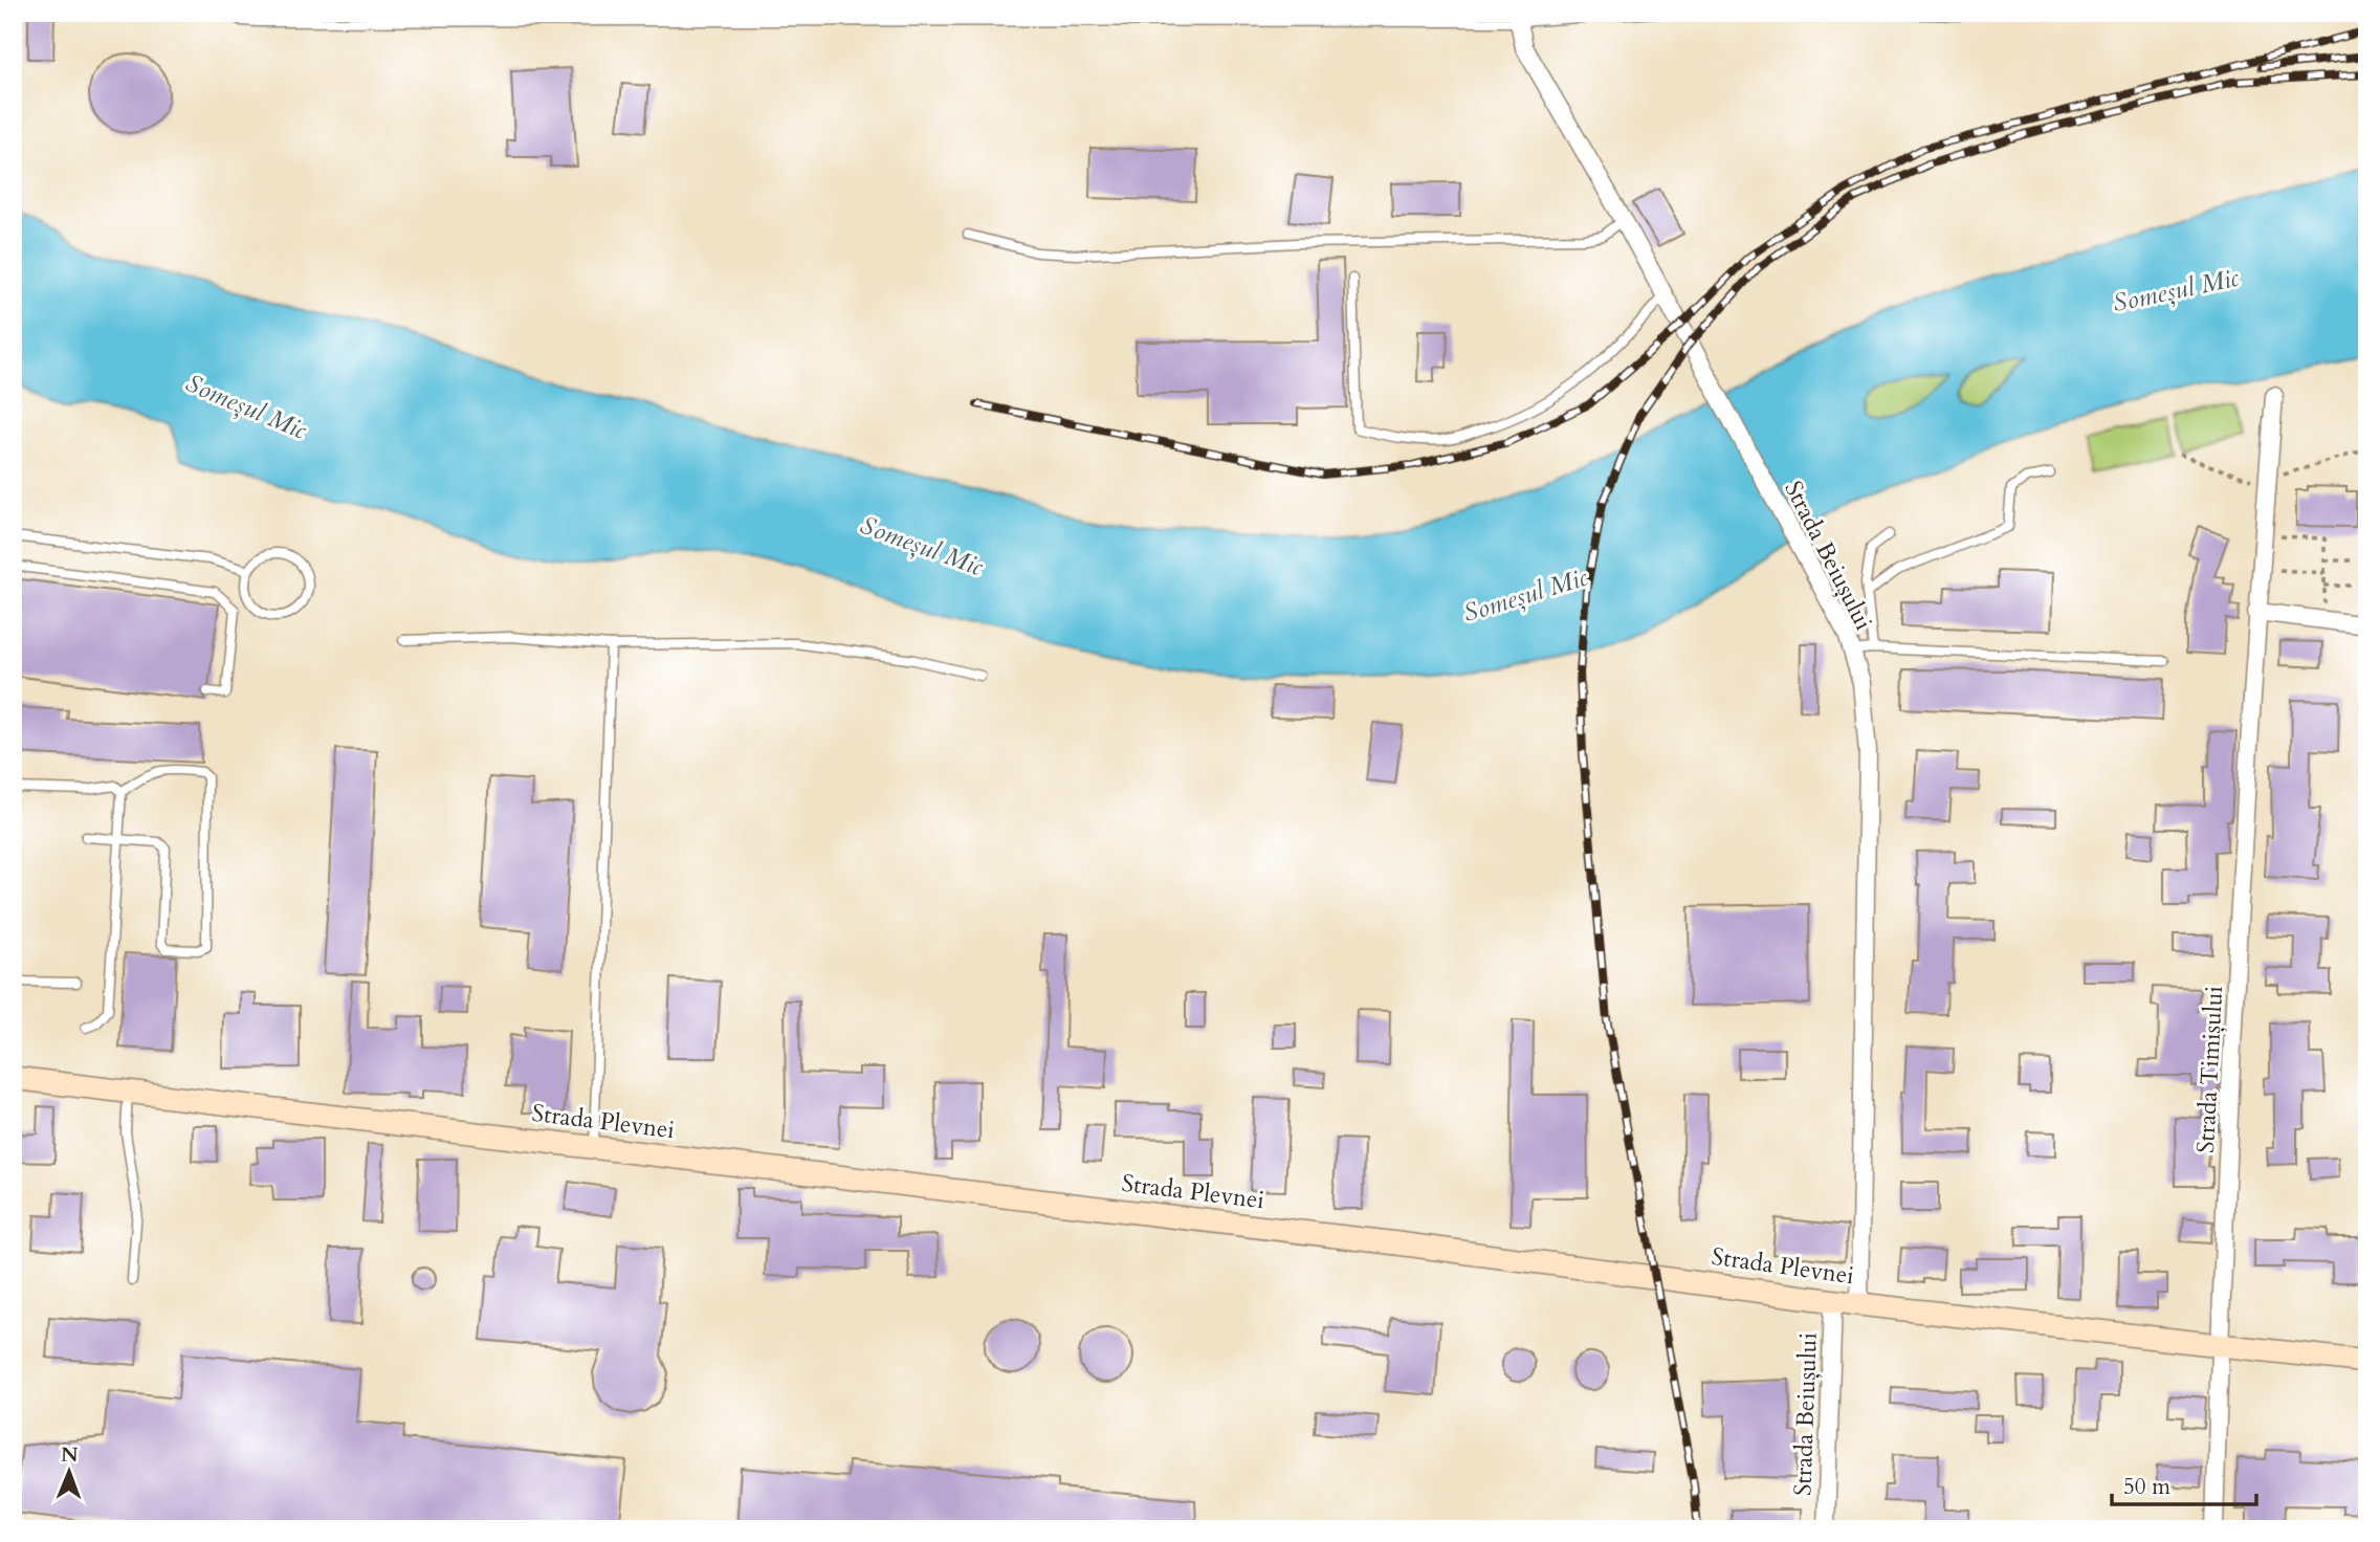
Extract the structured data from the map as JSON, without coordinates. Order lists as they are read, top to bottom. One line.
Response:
{"streets":{"main road":["Strada Plevnei"],"street":["Strada Beiușului","Strada Timișului"]},"crossings":[["Strada Beiușului","Strada Plevnei"],["Strada Timișului","Strada Plevnei"]],"water":["Someșul Mic"],"scale_bar":"50 m","north":"top"}
